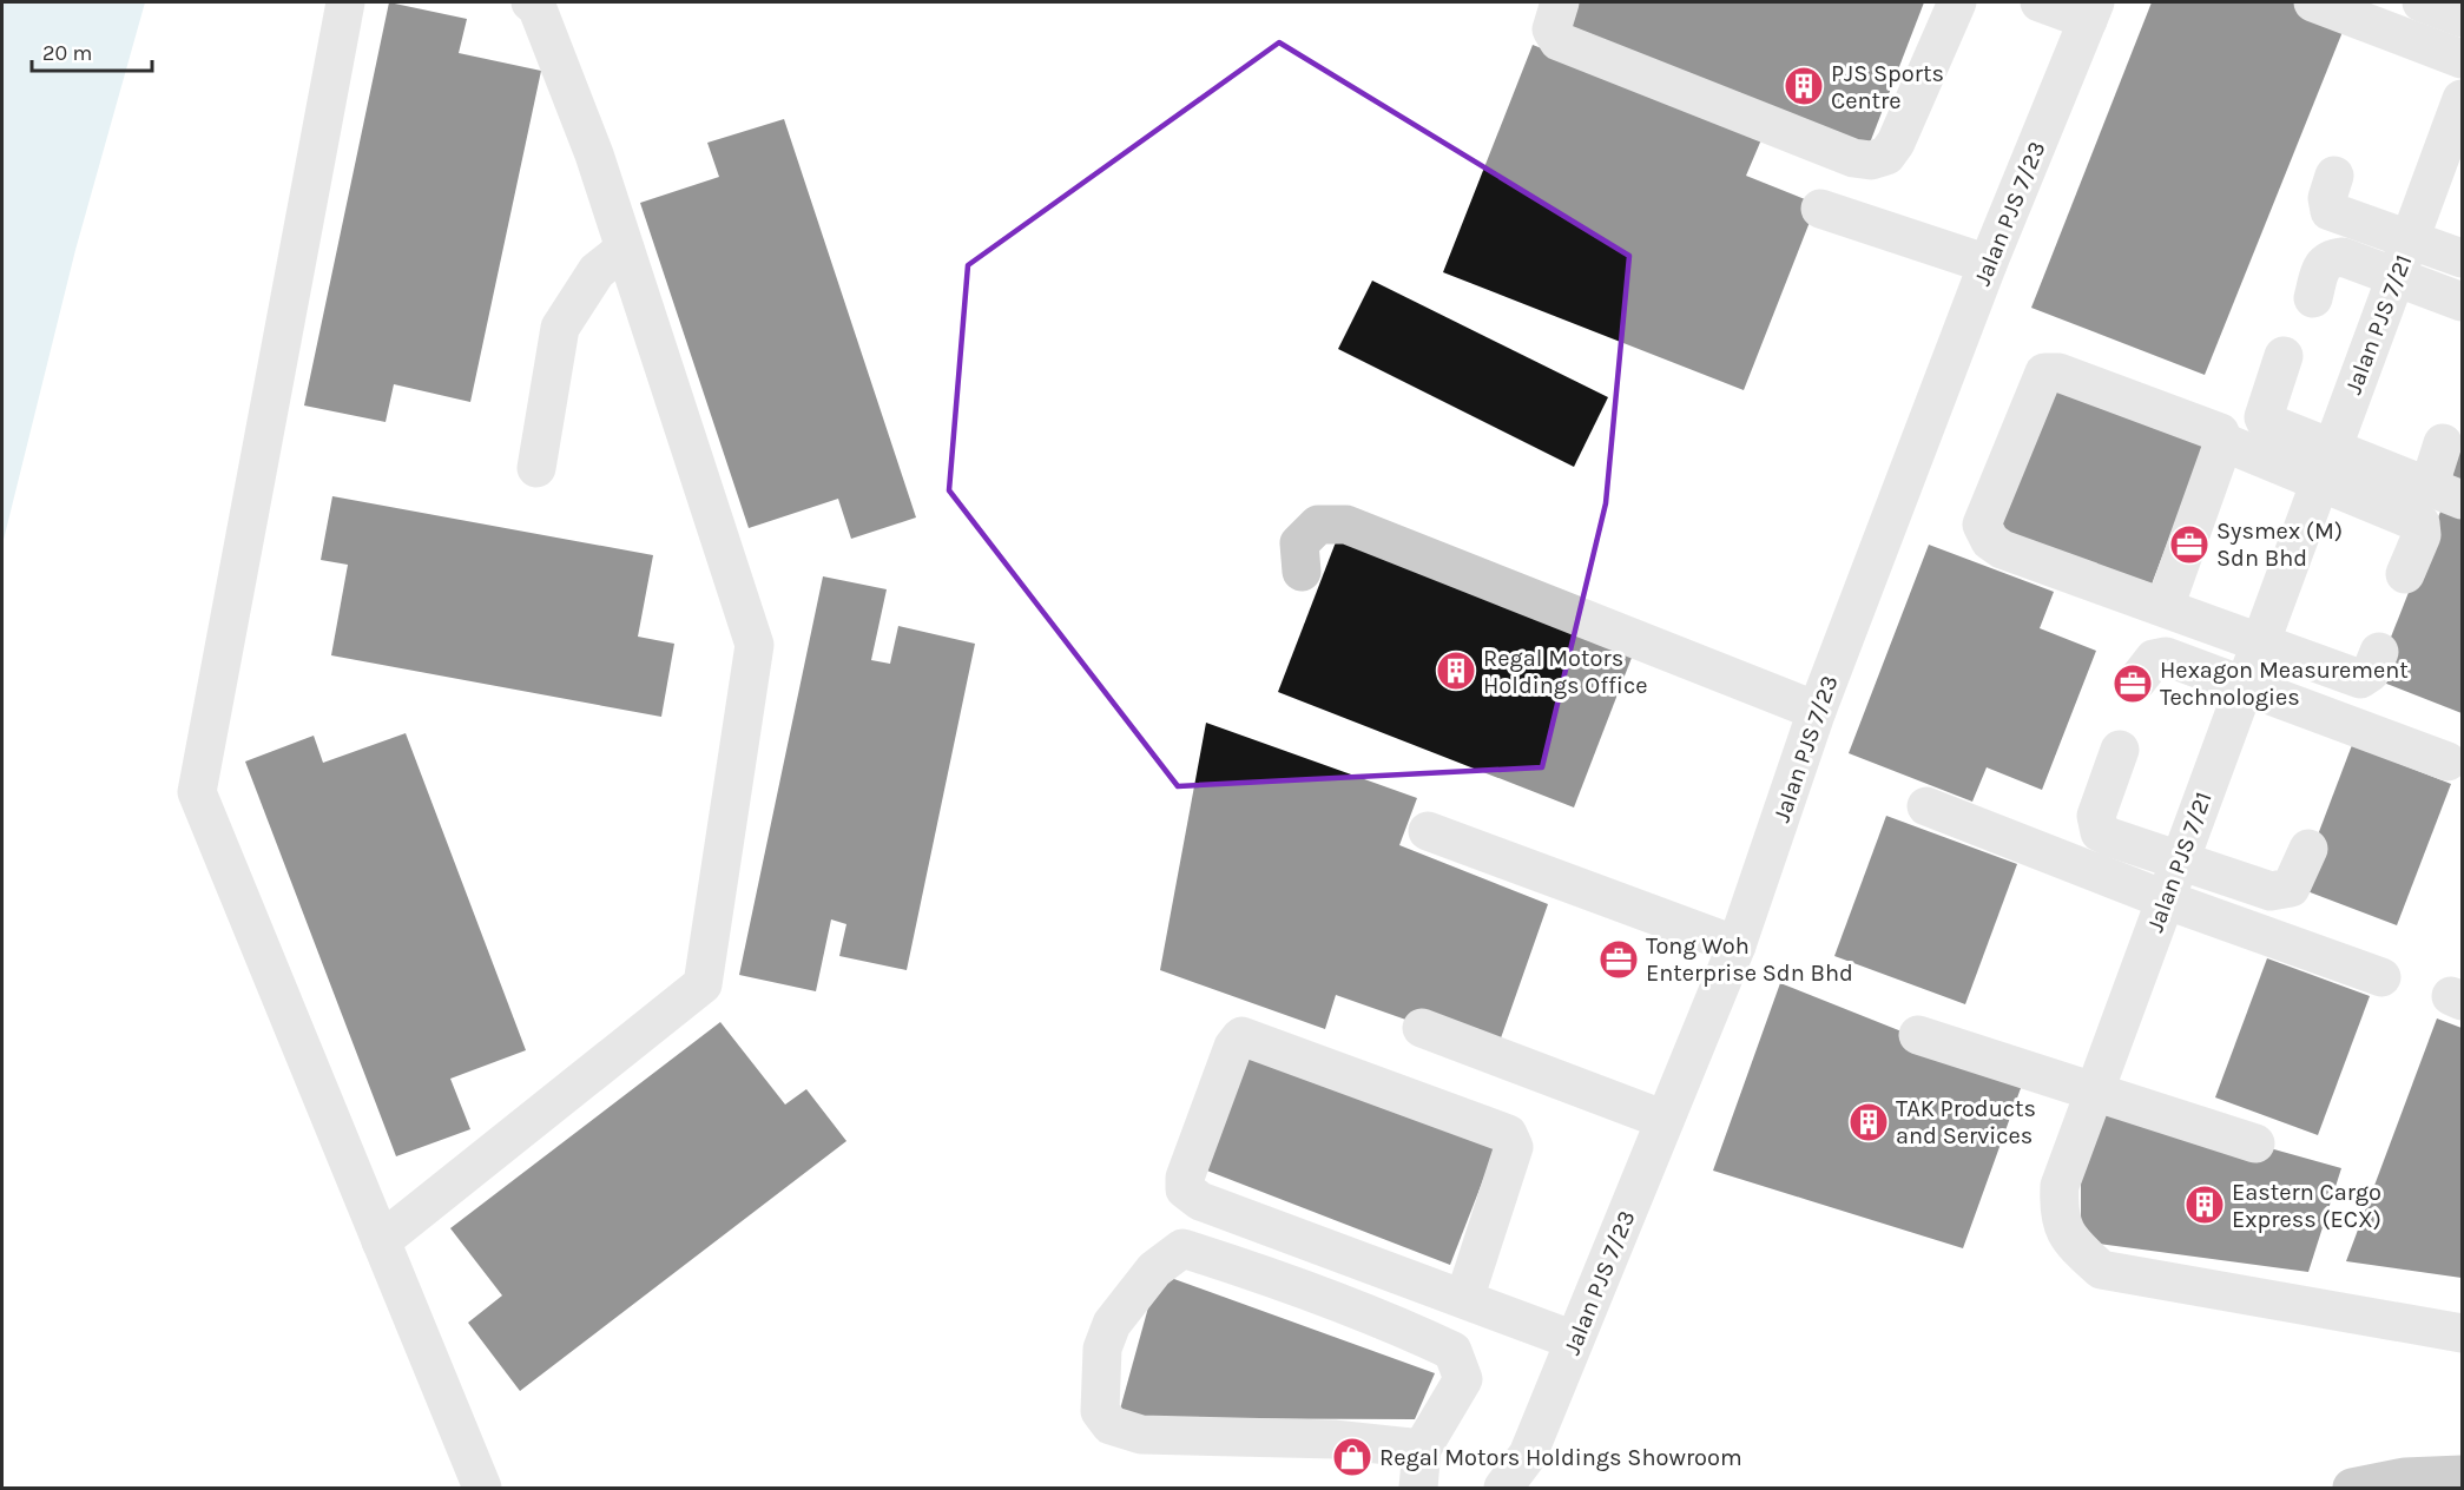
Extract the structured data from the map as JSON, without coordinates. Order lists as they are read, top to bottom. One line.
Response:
{"streets":{"street":["Jalan PJS 7/23","Jalan PJS 7/21"]},"places":{"building":["PJS Sports Centre","Regal Motors Holdings Office","TAK Products and Services","Eastern Cargo Express (ECX)"],"office":["Sysmex (M) Sdn Bhd","Hexagon Measurement Technologies","Tong Woh Enterprise Sdn Bhd"],"shop":["Regal Motors Holdings Showroom"]},"scale_bar":"20 m"}
